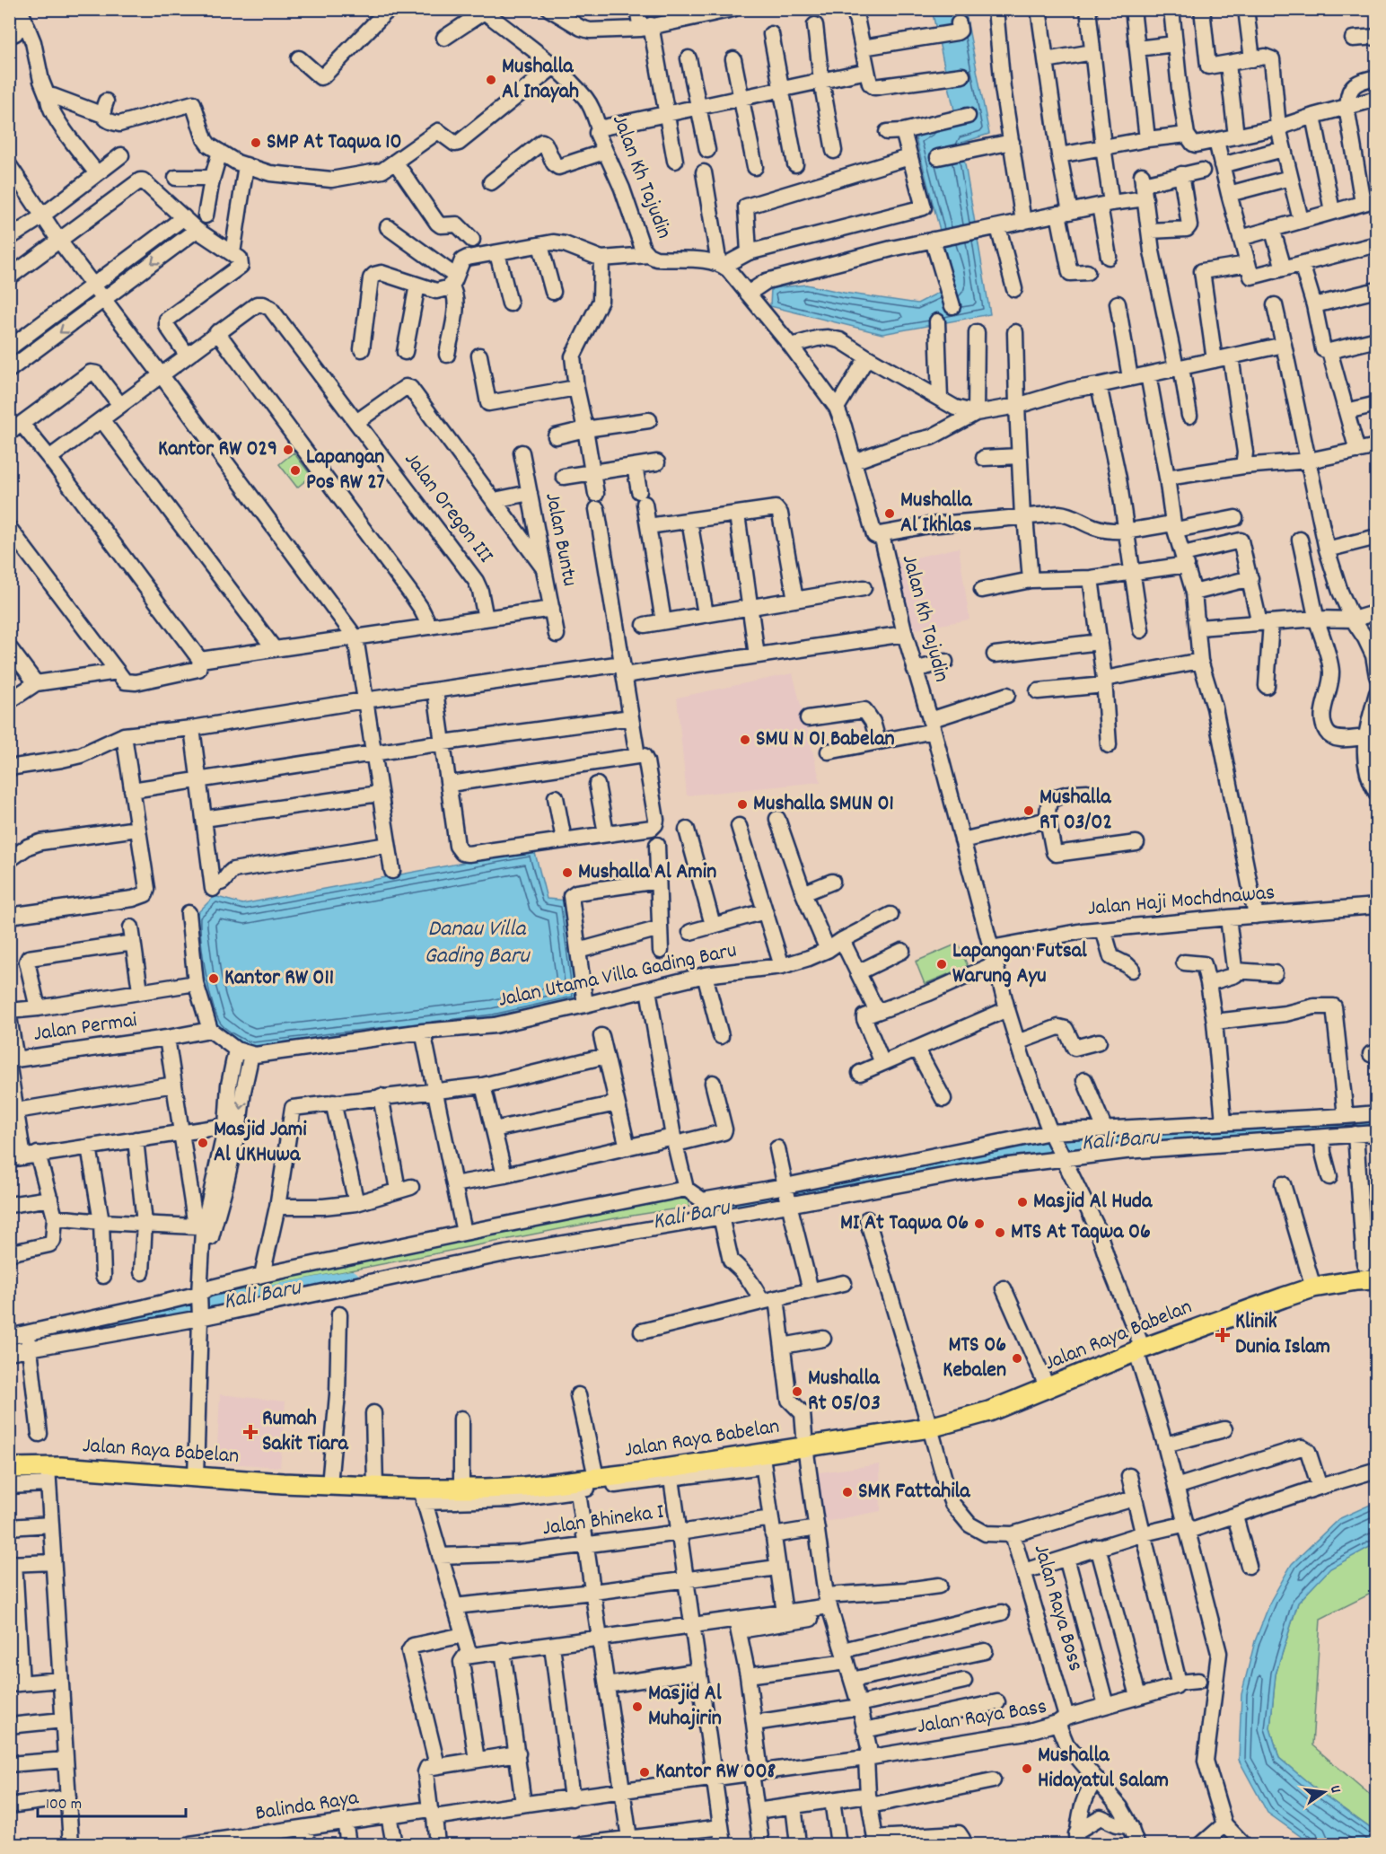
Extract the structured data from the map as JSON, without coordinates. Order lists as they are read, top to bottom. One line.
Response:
{"streets":{"main road":["Jalan Raya Babelan"],"street":["Jalan Kh Tajudin","Jalan Oregon III","Jalan Buntu","Jalan Haji Mochdnawas","Jalan Utama Villa Gading Baru","Jalan Permai","Jalan Bhineka I","Jalan Raya Boss","Jalan Raya Bass","Balinda Raya"]},"crossings":[["Jalan Kh Tajudin","Jalan Haji Mochdnawas"],["Jalan Kh Tajudin","Jalan Raya Babelan"],["Jalan Raya Babelan","Jalan Raya Boss"],["Jalan Raya Boss","Jalan Raya Bass"],["Jalan Raya Bass","Balinda Raya"]],"water":["Danau Villa Gading Baru","Kali Baru"],"places":{"other":["Mushalla Al Inayah","SMP At Taqwa 10","Kantor RW 029","Lapangan Pos RW 27","Mushalla Al Ikhlas","SMU N 01 Babelan","Mushalla SMUN 01","Mushalla RT 03/02","Mushalla Al Amin","Lapangan Futsal Warung Ayu","Kantor RW 011","Masjid Jami Al UKHuwa","Masjid Al Huda","MI At Taqwa 06","MTS At Taqwa 06","MTS 06 Kebalen","Mushalla Rt 05/03","SMK Fattahila","Masjid Al Muhajirin","Mushalla Hidayatul Salam","Kantor RW 008"],"health":["Klinik Dunia Islam","Rumah Sakit Tiara"]},"scale_bar":"100 m","north":"right"}
